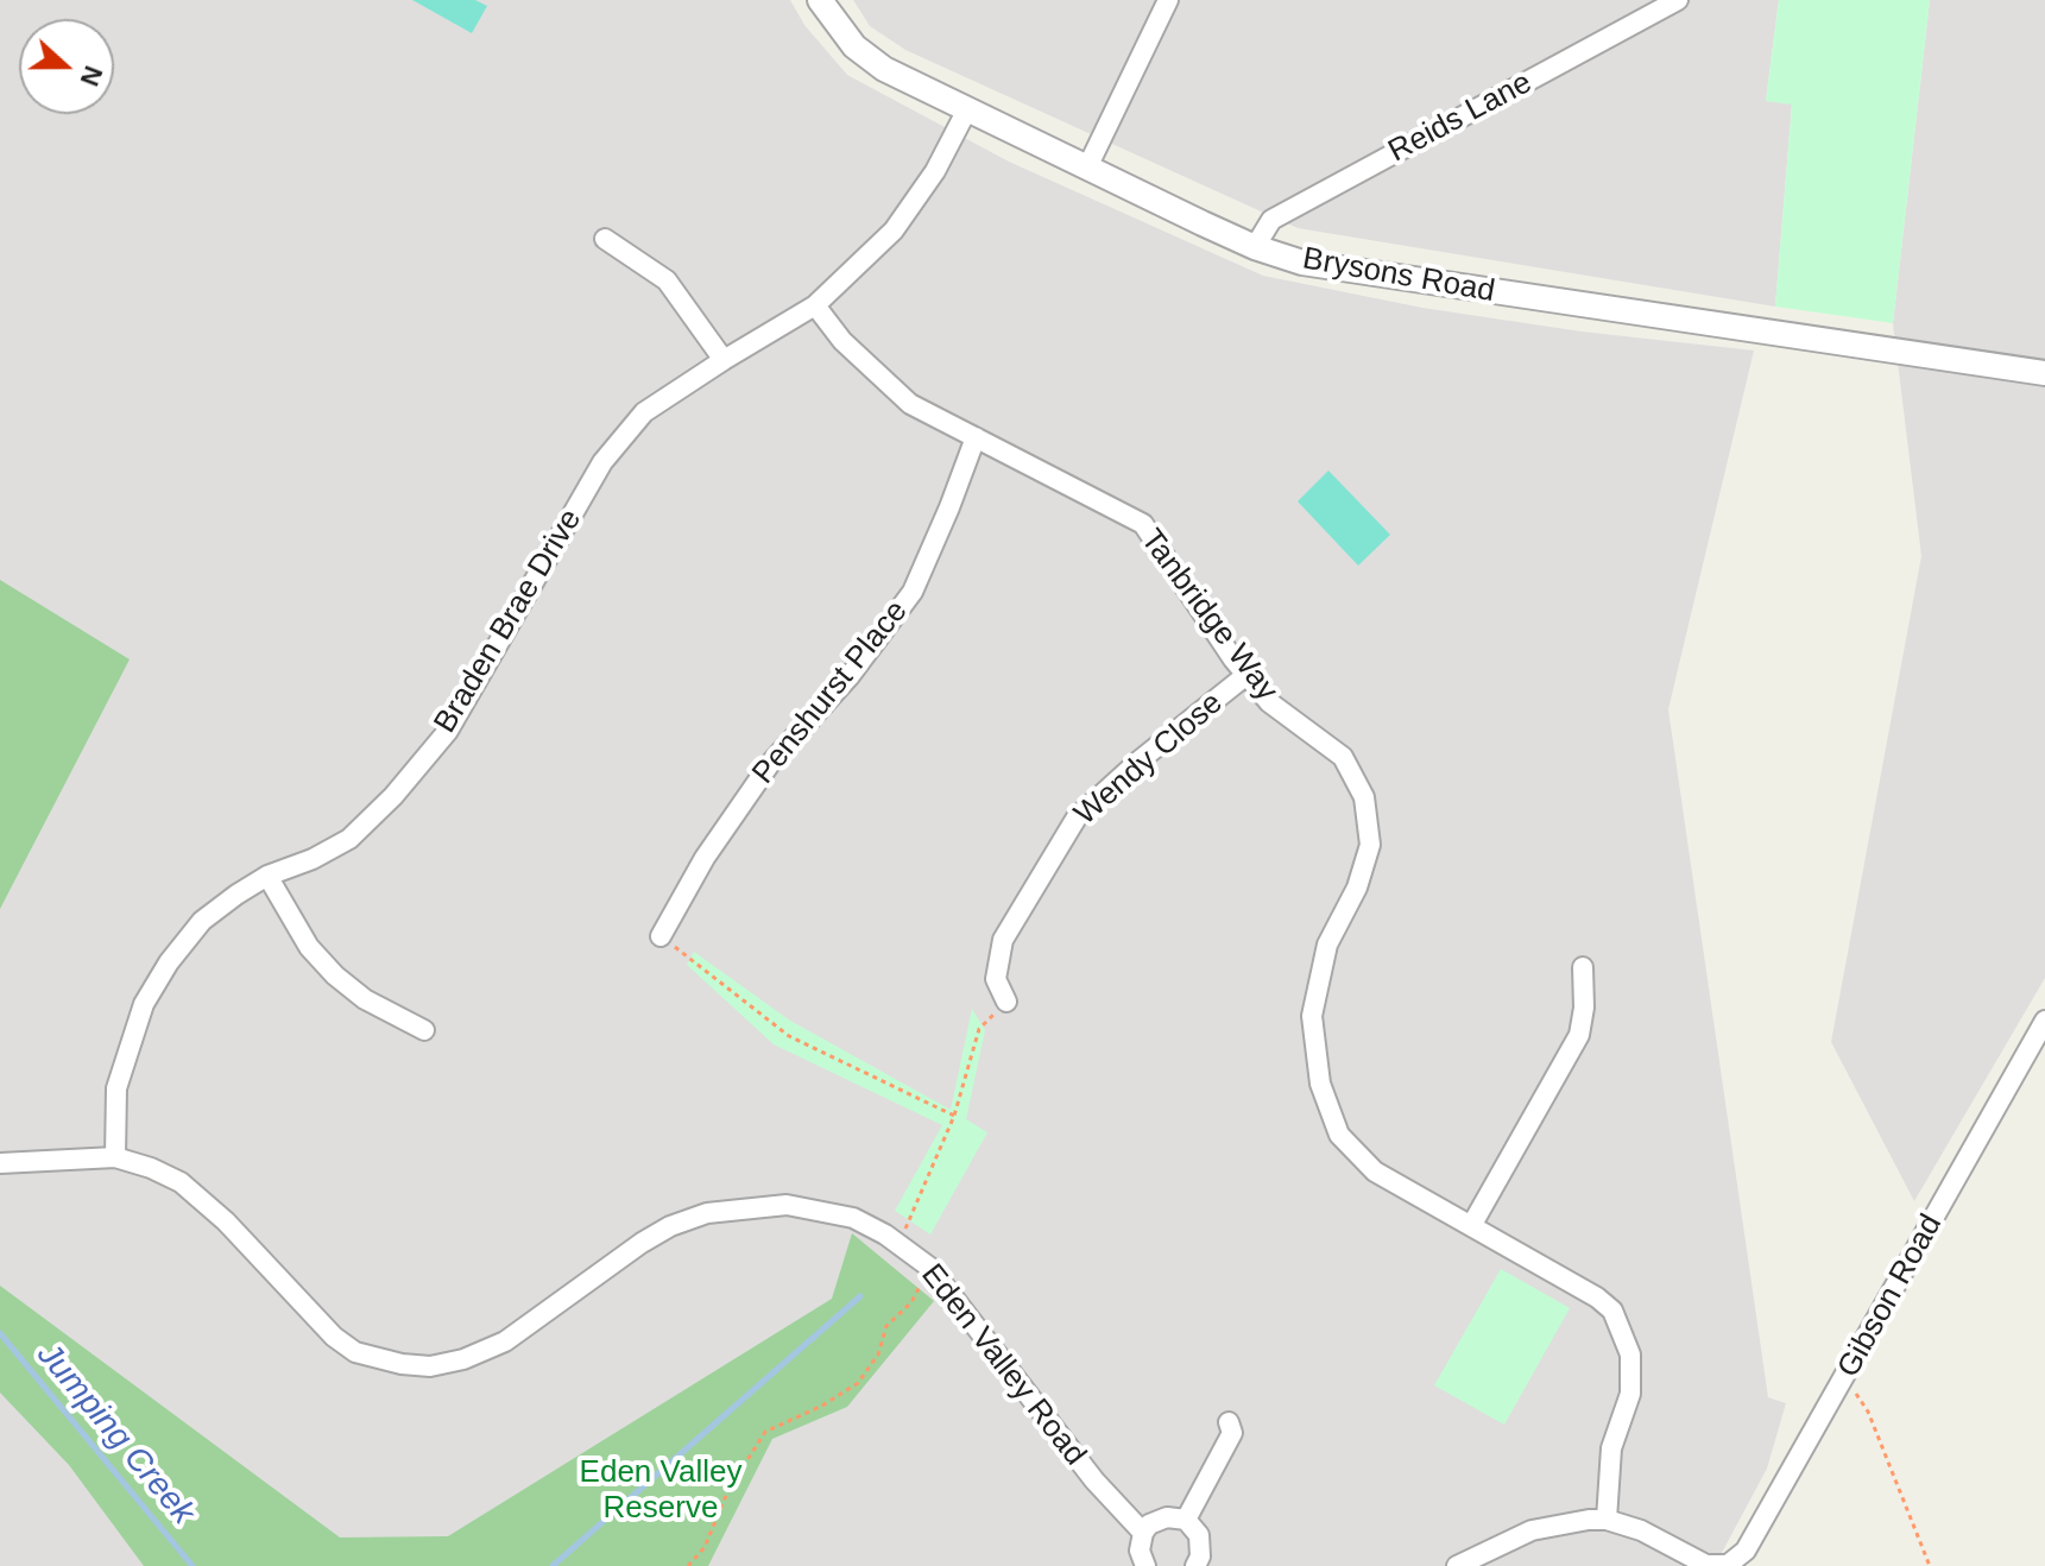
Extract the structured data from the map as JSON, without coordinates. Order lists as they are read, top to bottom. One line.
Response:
{"streets":{"street":["Reids Lane","Brysons Road","Tanbridge Way","Braden Brae Drive","Penshurst Place","Wendy Close","Gibson Road","Eden Valley Road"]},"crossings":[["Reids Lane","Brysons Road"],["Brysons Road","Braden Brae Drive"],["Tanbridge Way","Braden Brae Drive"],["Tanbridge Way","Penshurst Place"],["Tanbridge Way","Wendy Close"],["Braden Brae Drive","Eden Valley Road"]],"water":["Jumping Creek"],"parks":["Eden Valley Reserve"],"north":"right"}
